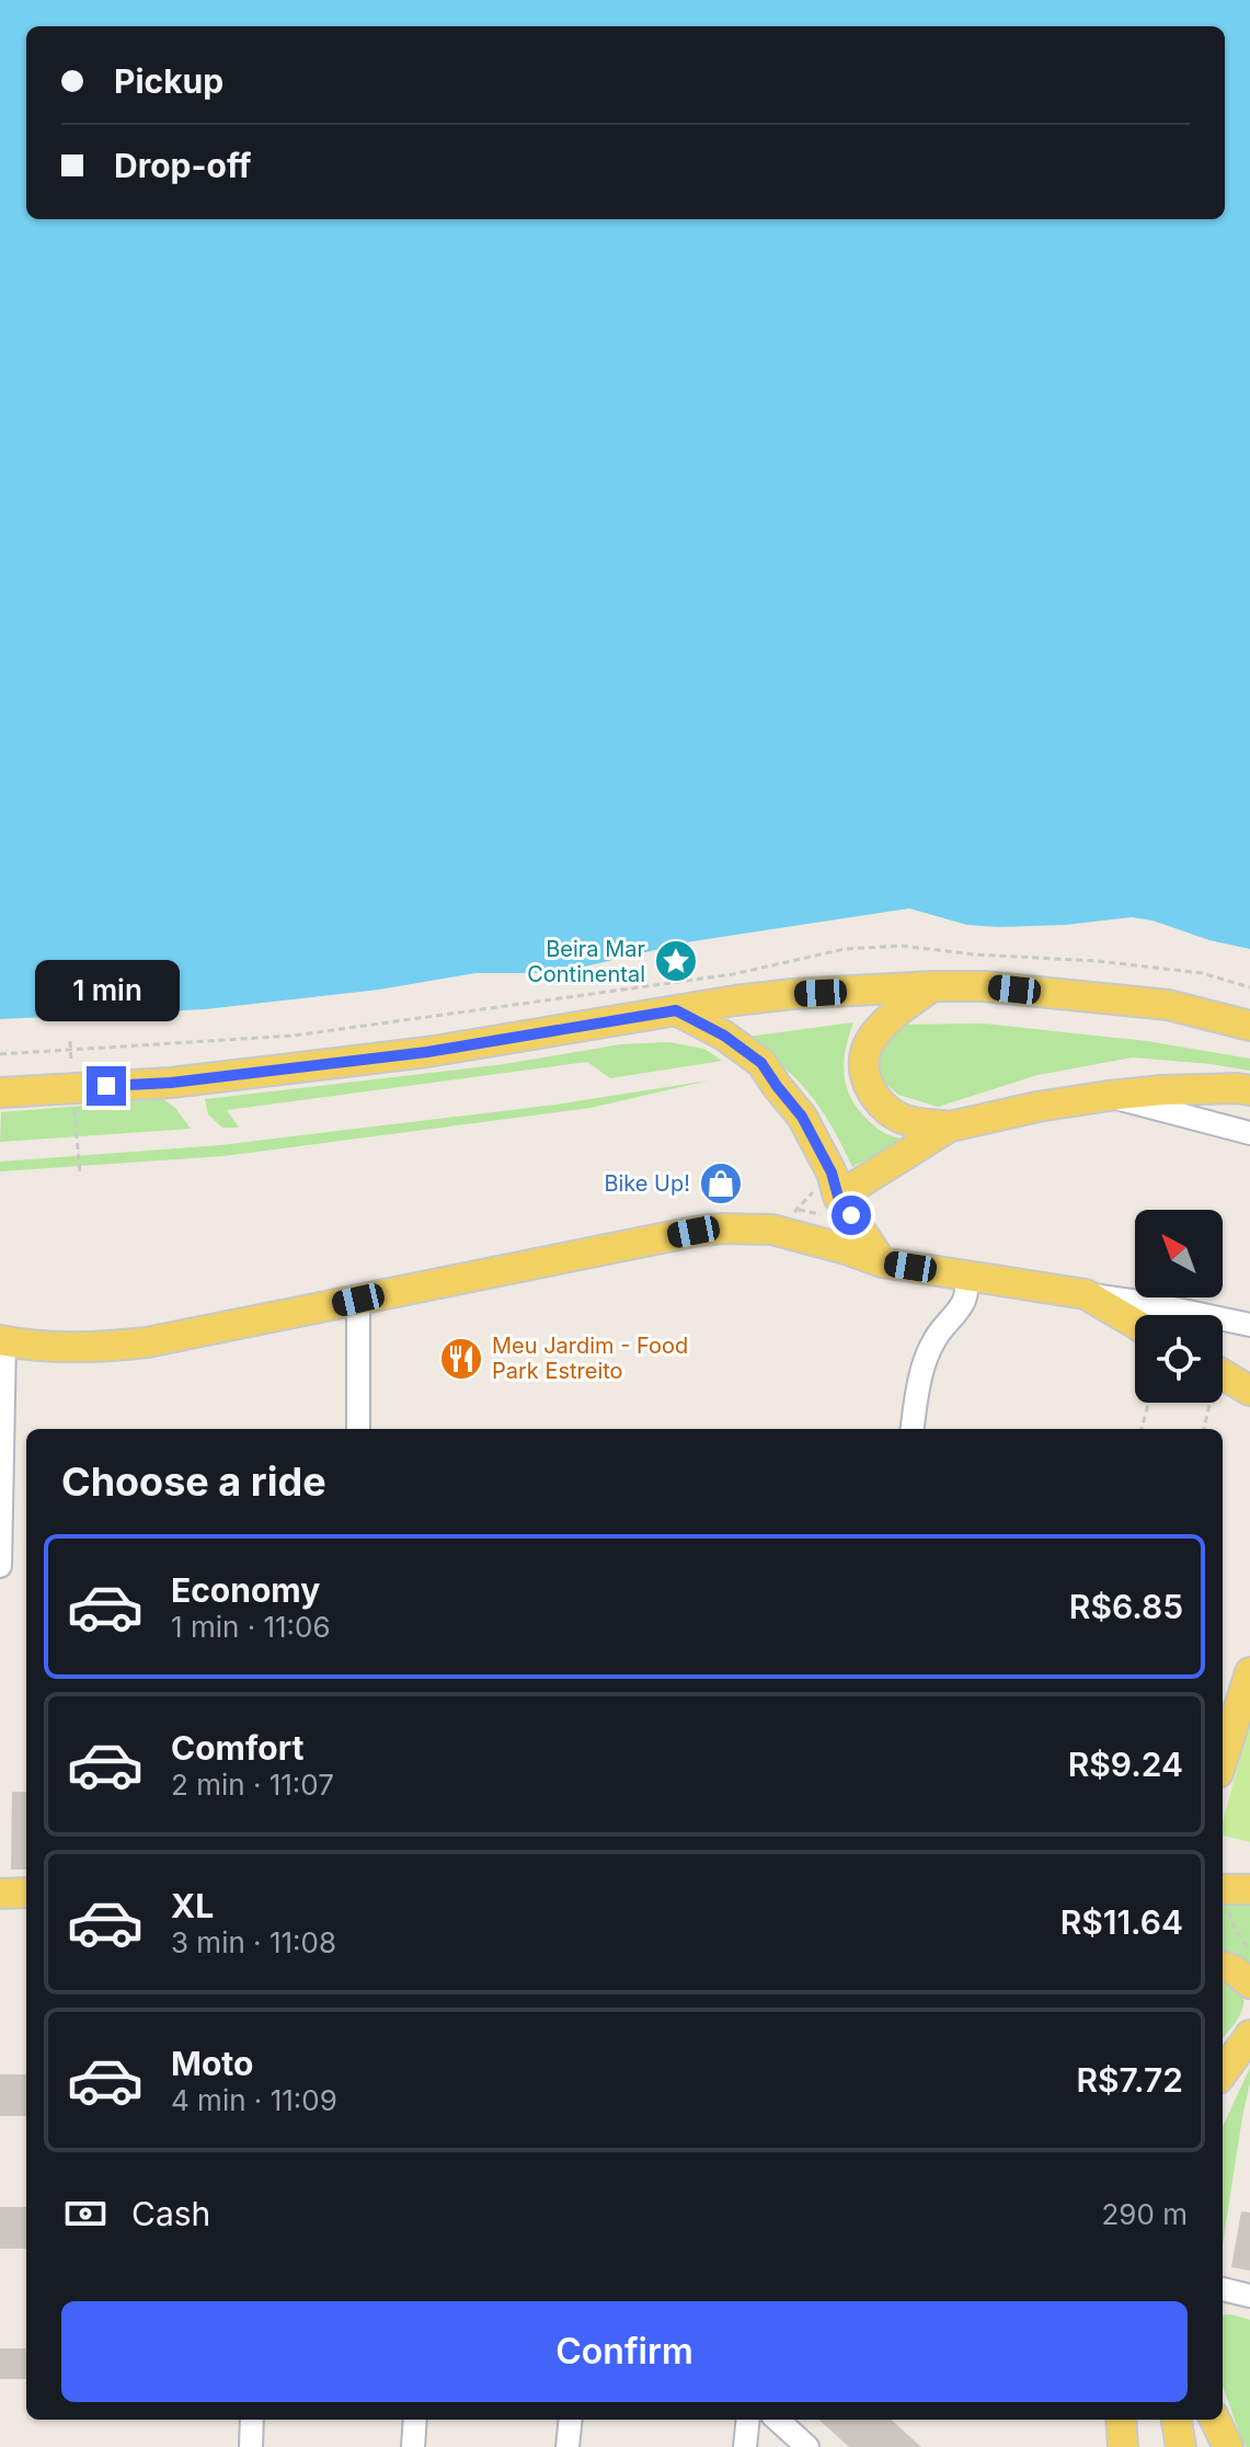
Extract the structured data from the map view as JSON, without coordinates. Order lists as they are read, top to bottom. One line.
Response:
{"places":{"place":["Beira Mar Continental"],"shop":["Bike Up!"],"restaurant":["Meu Jardim - Food Park Estreito"]},"north":"top left","page":{"banner":["Pickup","Drop-off"],"bubble":"1 min","heading":"Choose a ride","list":[{"name":"Economy","note":"1 min · 11:06","value":"R$6.85"},{"name":"Comfort","note":"2 min · 11:07","value":"R$9.24"},{"name":"XL","note":"3 min · 11:08","value":"R$11.64"},{"name":"Moto","note":"4 min · 11:09","value":"R$7.72"}],"pay":["Cash","290 m"],"buttons":"Confirm"}}
